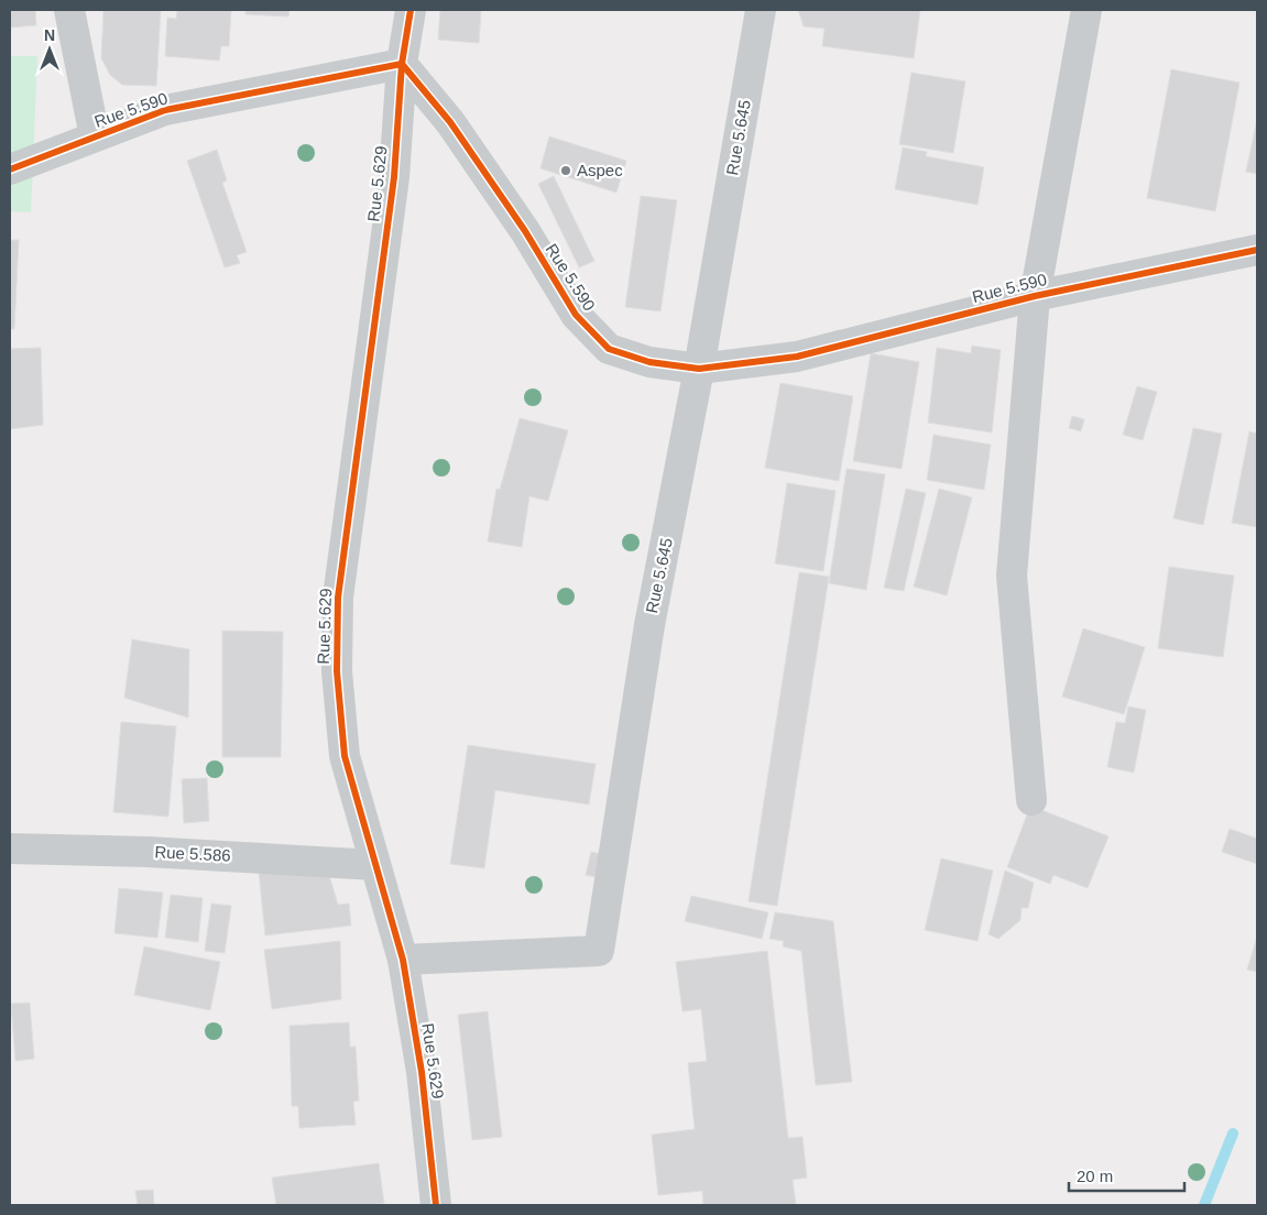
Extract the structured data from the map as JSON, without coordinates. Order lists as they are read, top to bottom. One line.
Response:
{"streets":{"street":["Rue 5.590","Rue 5.645","Rue 5.629","Rue 5.586"]},"crossings":[["Rue 5.590","Rue 5.645"],["Rue 5.590","Rue 5.629"],["Rue 5.645","Rue 5.629"],["Rue 5.629","Rue 5.586"]],"places":["Aspec"],"scale_bar":"20 m","north":"top"}
